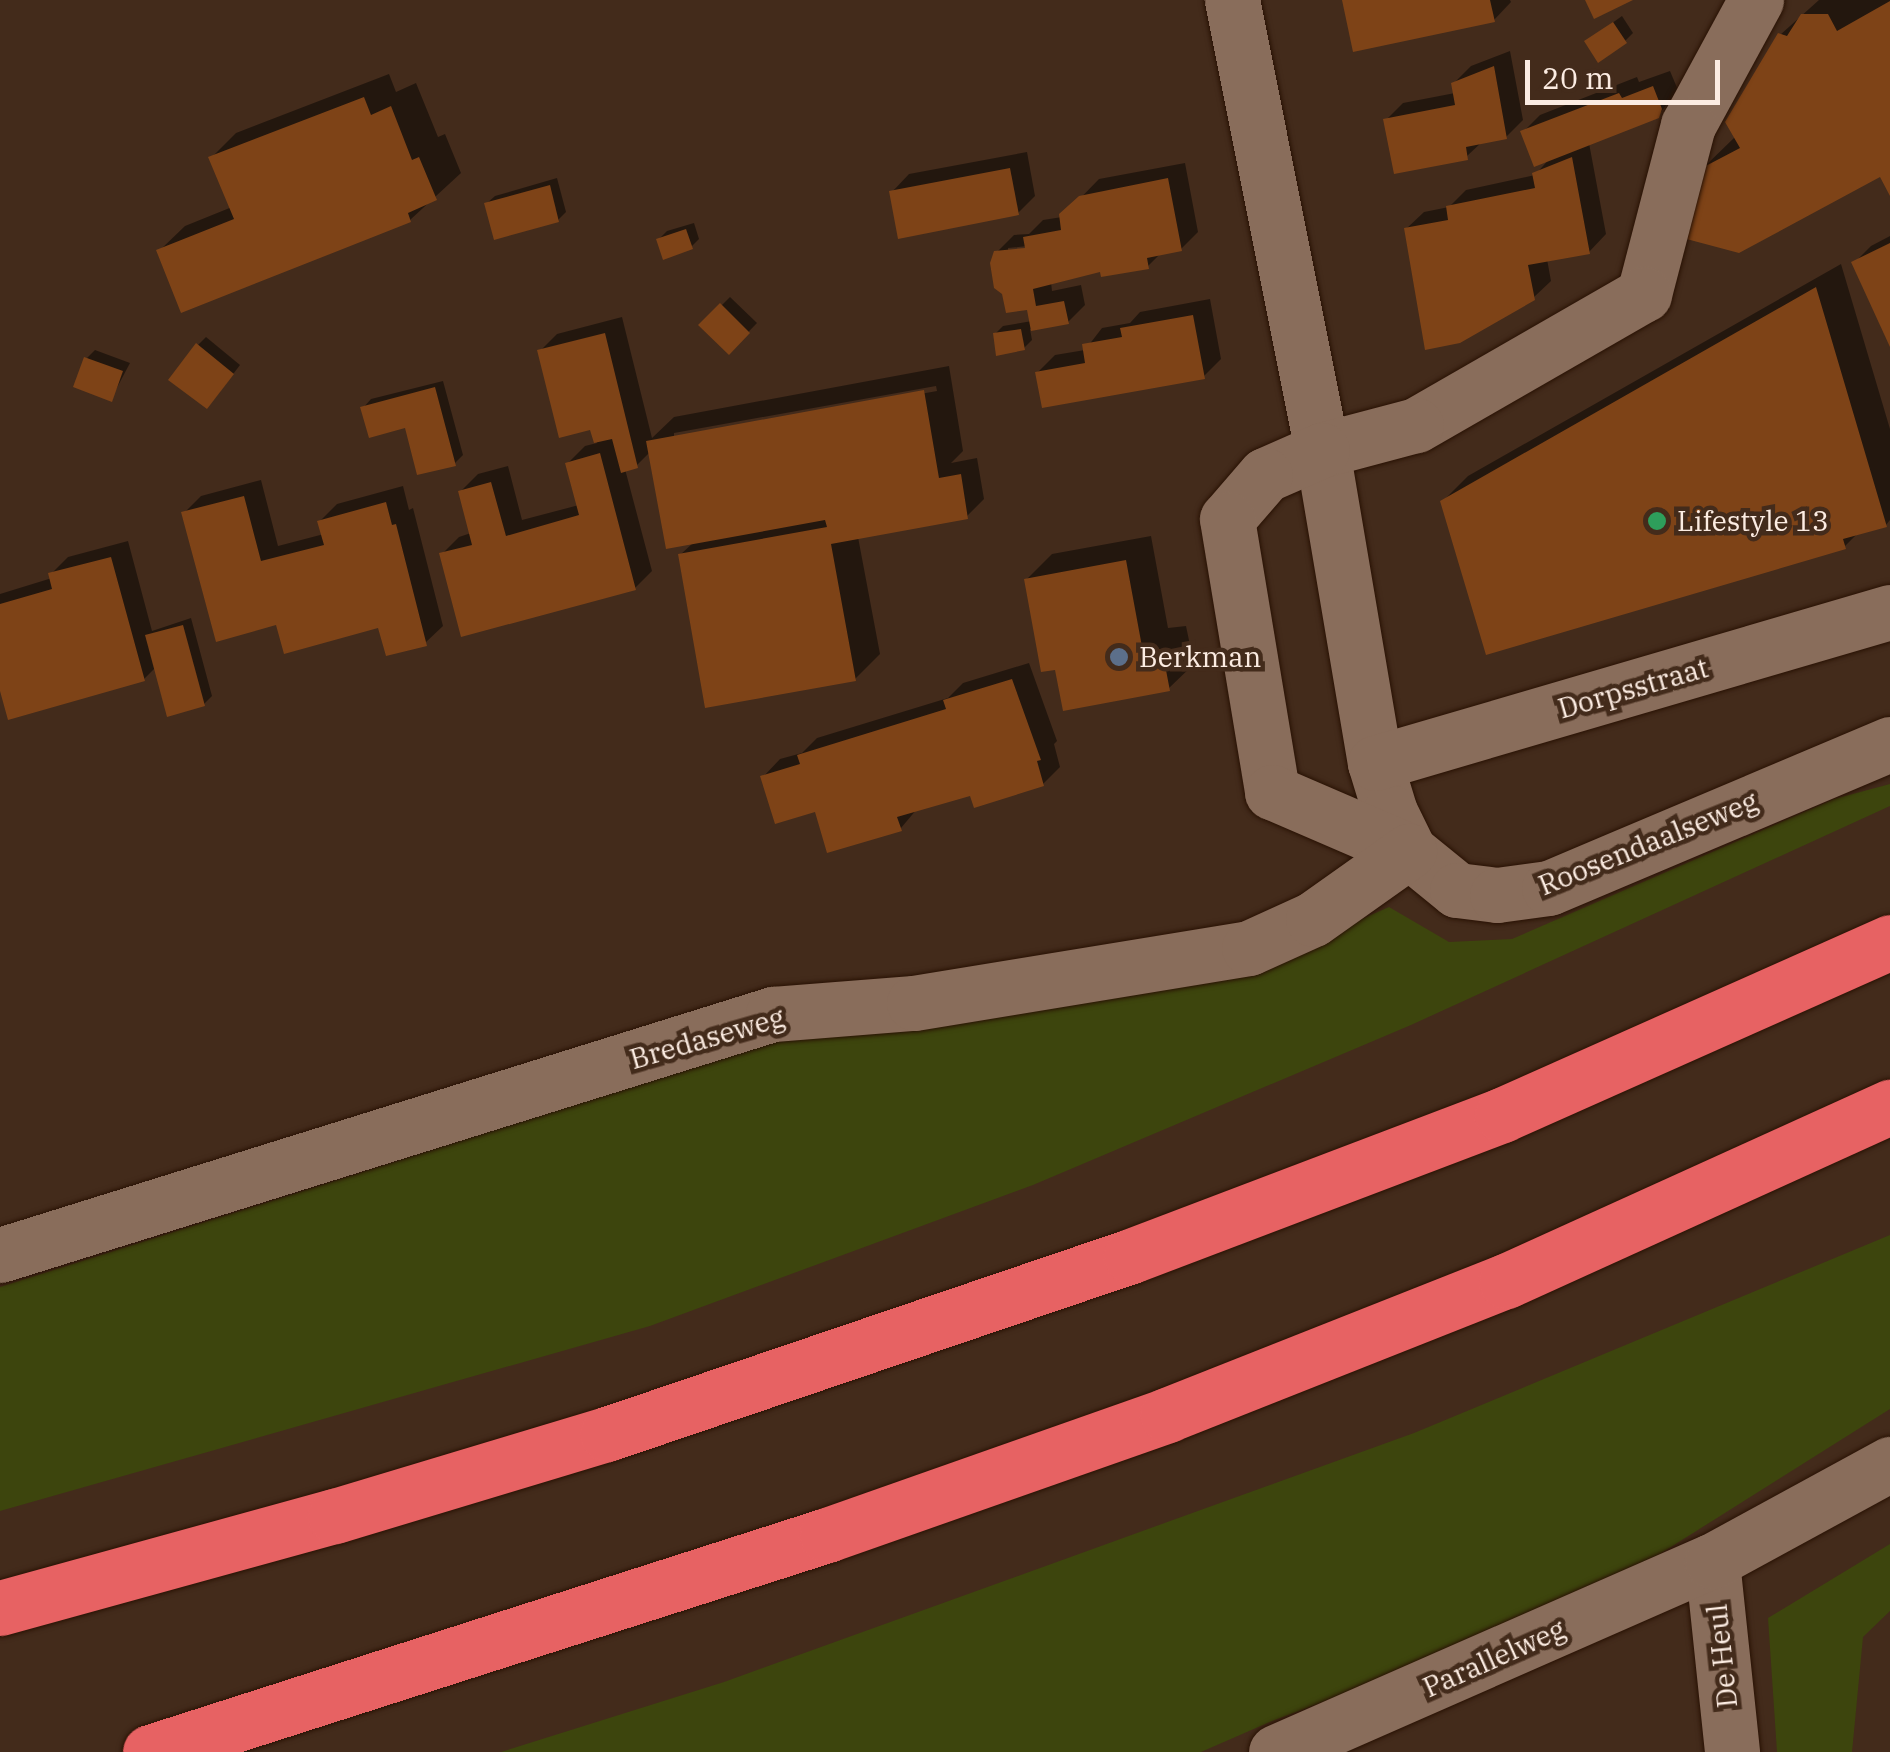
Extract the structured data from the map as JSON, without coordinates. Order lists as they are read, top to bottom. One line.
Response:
{"streets":{"street":["Dorpsstraat","Roosendaalseweg","Bredaseweg","De Heul","Parallelweg"]},"crossings":[["Roosendaalseweg","Bredaseweg"],["De Heul","Parallelweg"]],"places":["Lifestyle 13","Berkman"],"scale_bar":"20 m"}
